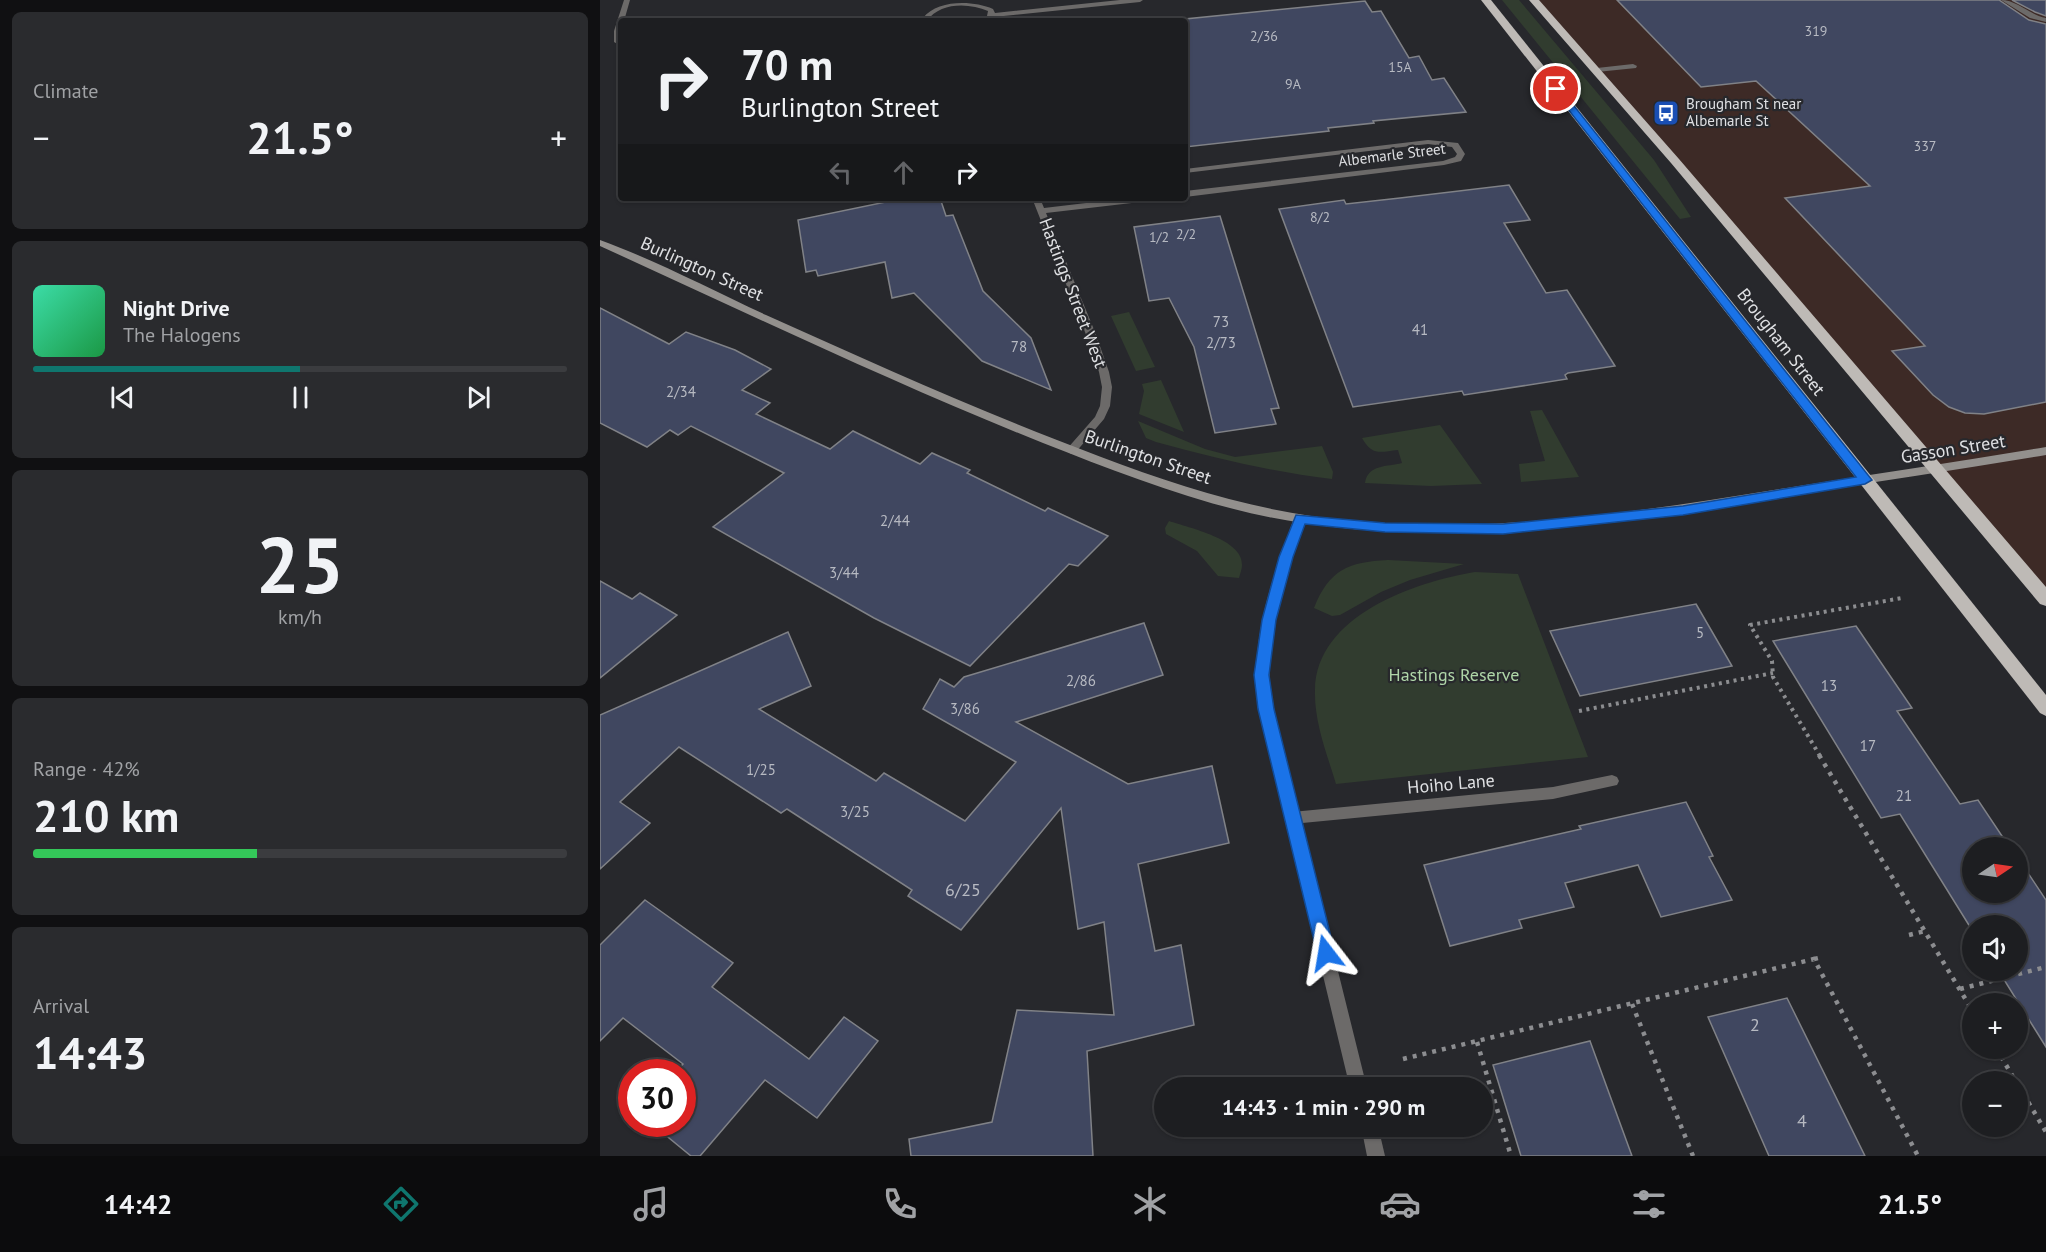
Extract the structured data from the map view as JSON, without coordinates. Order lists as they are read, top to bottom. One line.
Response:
{"streets":{"highway":["Brougham Street"],"main road":["Burlington Street","Gasson Street"],"street":["Albemarle Street","Hastings Street West","Hoiho Lane"]},"crossings":[["Burlington Street","Hastings Street West"],["Burlington Street","Brougham Street"],["Burlington Street","Gasson Street"],["Brougham Street","Gasson Street"]],"parks":["Hastings Reserve"],"places":{"bus stop":["Brougham St near Albemarle St"]},"house_numbers":["319","2/36","15A","9A","337","8/2","2/2","1/2","73","41","2/73","78","2/34","2/44","3/44","5","2/86","13","3/86","17","1/25","21","3/25","6/25","2","4"],"north":"right","page":{"tile":["Climate",["25","km/h"],["Range · 42%","210 km"],["Arrival","14:43"]],"turn":["70 m","Burlington Street"],"heat":["−","21.5°","+"],"song":["Night Drive","The Halogens"],"map_buttons":["+","−"],"limit":"30","trip":"14:43 · 1 min · 290 m","tabs":["14:42","21.5°"]}}
